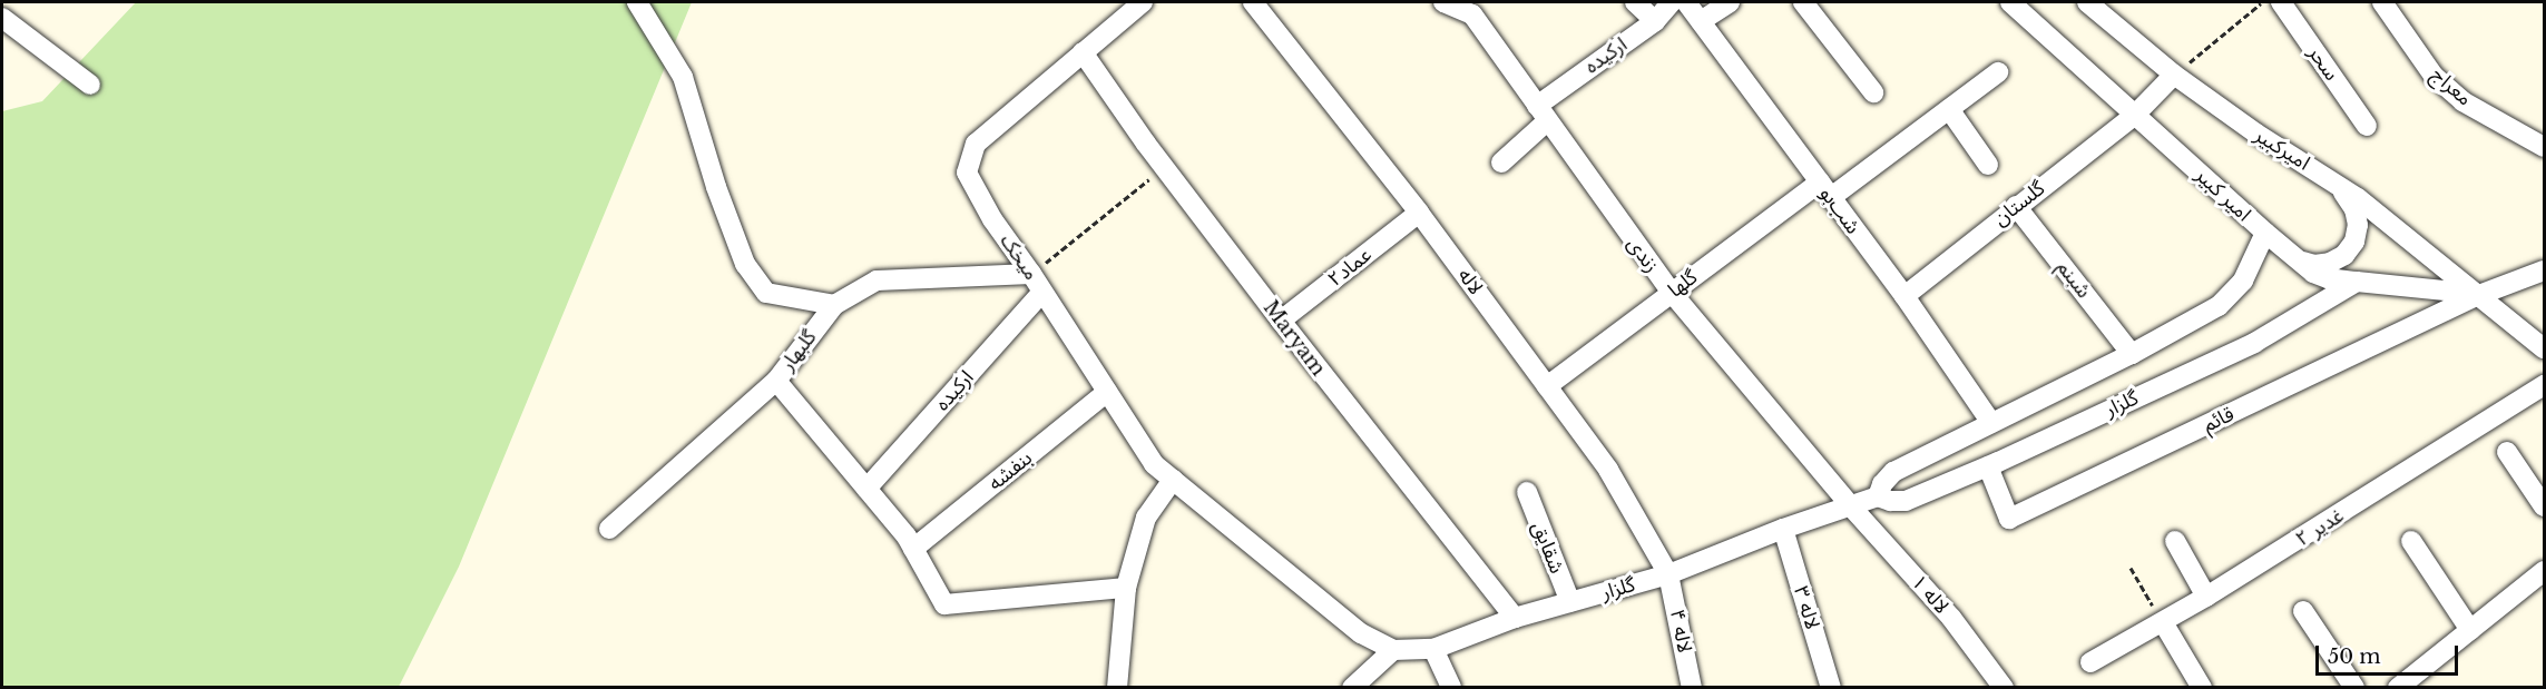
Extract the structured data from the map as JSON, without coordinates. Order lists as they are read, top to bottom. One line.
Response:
{"streets":{"street":["ارکیده","سحر","معراج","امیرکبیر","امیر کبیر","گلستان","شب‌بو","زندی","میخک","عماد۲","شبنم","لاله","گلها","Maryam","گلبهار","گلزار","قائم","بنفشه","غدیر ۲","شقایق","لاله ۱","لاله ۳","لاله ۴"]},"crossings":[["ارکیده","زندی"],["ارکیده","میخک"],["امیرکبیر","امیر کبیر"],["امیرکبیر","گلستان"],["امیرکبیر","قائم"],["امیر کبیر","گلستان"],["امیر کبیر","گلزار"],["امیر کبیر","قائم"],["گلستان","شب‌بو"],["گلستان","شبنم"],["شب‌بو","گلها"],["شب‌بو","گلزار"],["زندی","گلها"],["زندی","گلزار"],["زندی","لاله ۱"],["میخک","Maryam"],["میخک","گلبهار"],["میخک","گلزار"],["میخک","بنفشه"],["عماد۲","لاله"],["عماد۲","Maryam"],["شبنم","گلزار"],["لاله","گلها"],["لاله","گلزار"],["لاله","لاله ۴"],["Maryam","گلزار"],["گلزار","قائم"],["گلزار","شقایق"],["گلزار","لاله ۱"],["گلزار","لاله ۳"],["گلزار","لاله ۴"]],"scale_bar":"50 m"}
